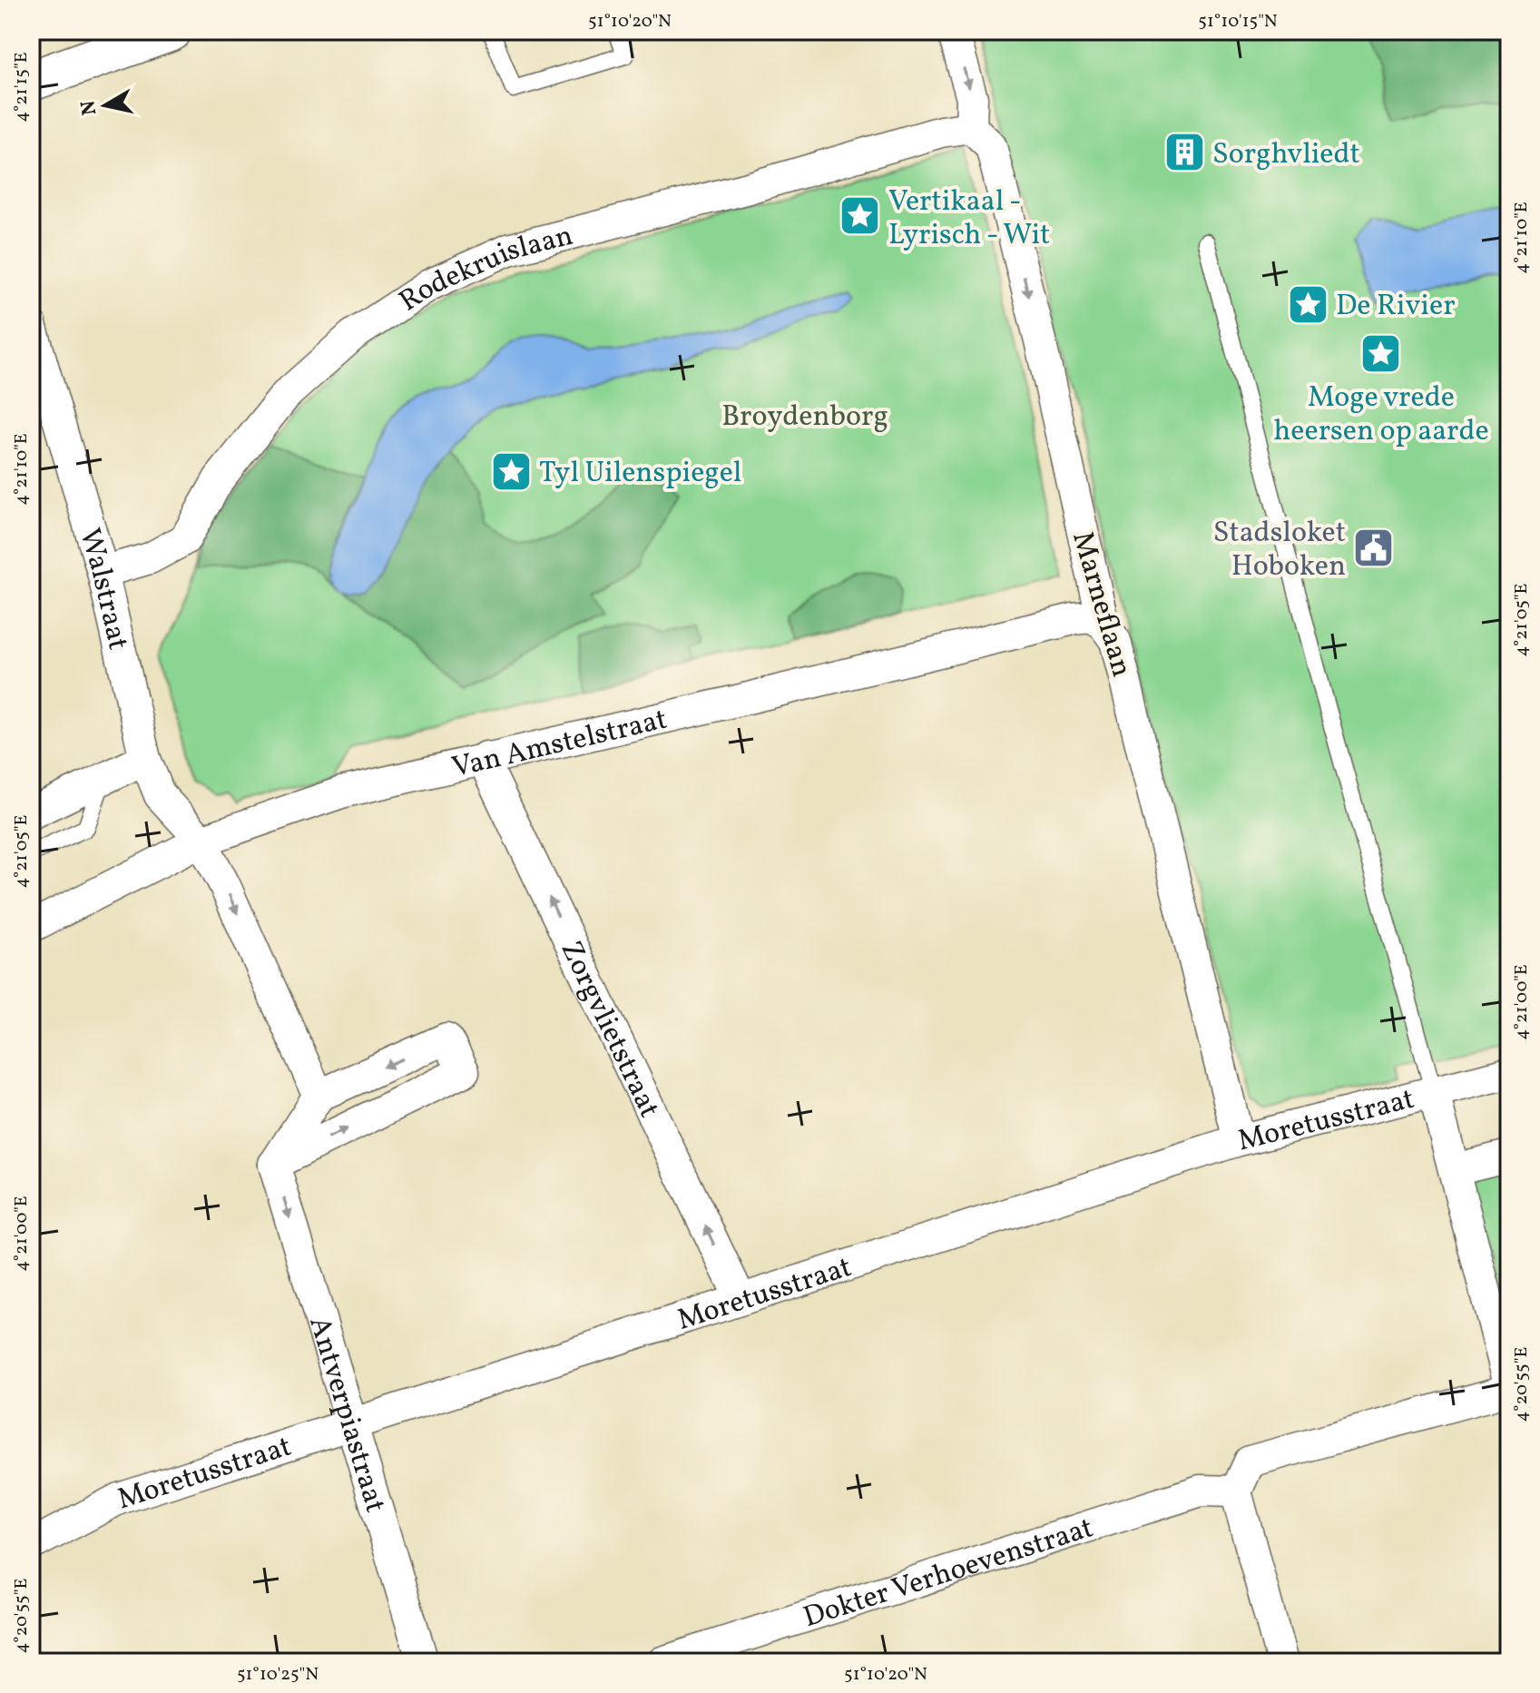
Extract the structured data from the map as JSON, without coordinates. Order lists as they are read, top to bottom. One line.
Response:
{"streets":{"street":["Rodekruislaan","Walstraat","Marneflaan","Van Amstelstraat","Zorgvlietstraat","Moretusstraat","Antverpiastraat","Dokter Verhoevenstraat"]},"crossings":[["Rodekruislaan","Walstraat"],["Rodekruislaan","Marneflaan"],["Walstraat","Van Amstelstraat"],["Marneflaan","Van Amstelstraat"],["Marneflaan","Moretusstraat"],["Van Amstelstraat","Zorgvlietstraat"],["Zorgvlietstraat","Moretusstraat"],["Moretusstraat","Antverpiastraat"]],"one_way":["Marneflaan","Zorgvlietstraat","Antverpiastraat"],"parks":["Broydenborg"],"places":{"building":["Sorghvliedt"],"place":["Vertikaal - Lyrisch - Wit","De Rivier","Moge vrede heersen op aarde","Tyl Uilenspiegel"],"public building":["Stadsloket Hoboken"]},"north":"left","coordinates":["51°10'20\"N","51°10'15\"N","4°21'15\"E","4°21'10\"E","4°21'05\"E","4°21'00\"E","4°20'55\"E","51°10'25\"N"]}
